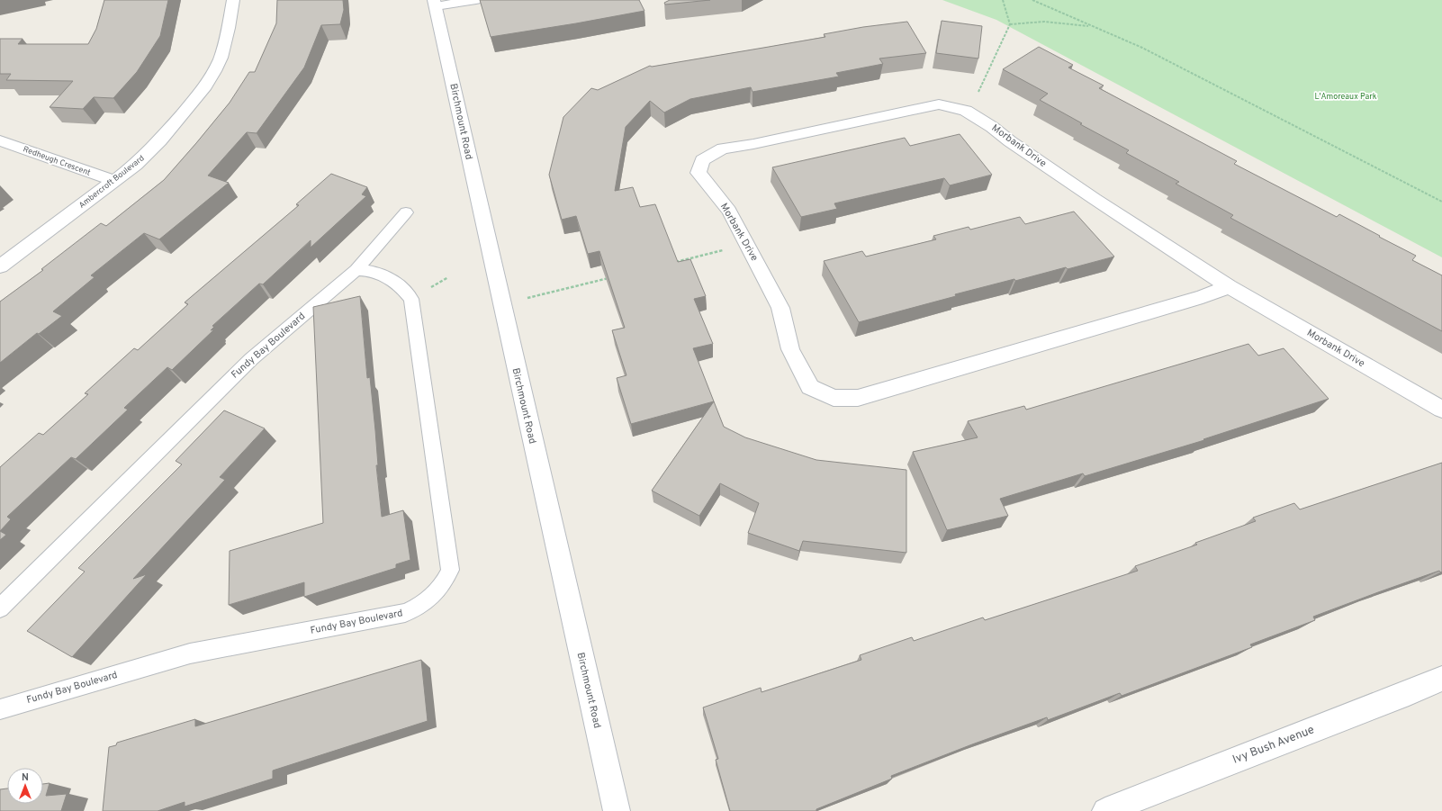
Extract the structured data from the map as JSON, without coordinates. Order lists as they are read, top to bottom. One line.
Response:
{"streets":{"street":["Birchmount Road","Morbank Drive","Redheugh Crescent","Ambercroft Boulevard","Ivy Bush Avenue"],"lane":["Fundy Bay Boulevard"]},"crossings":[["Redheugh Crescent","Ambercroft Boulevard"]],"parks":["L'Amoreaux Park"],"north":"top"}
